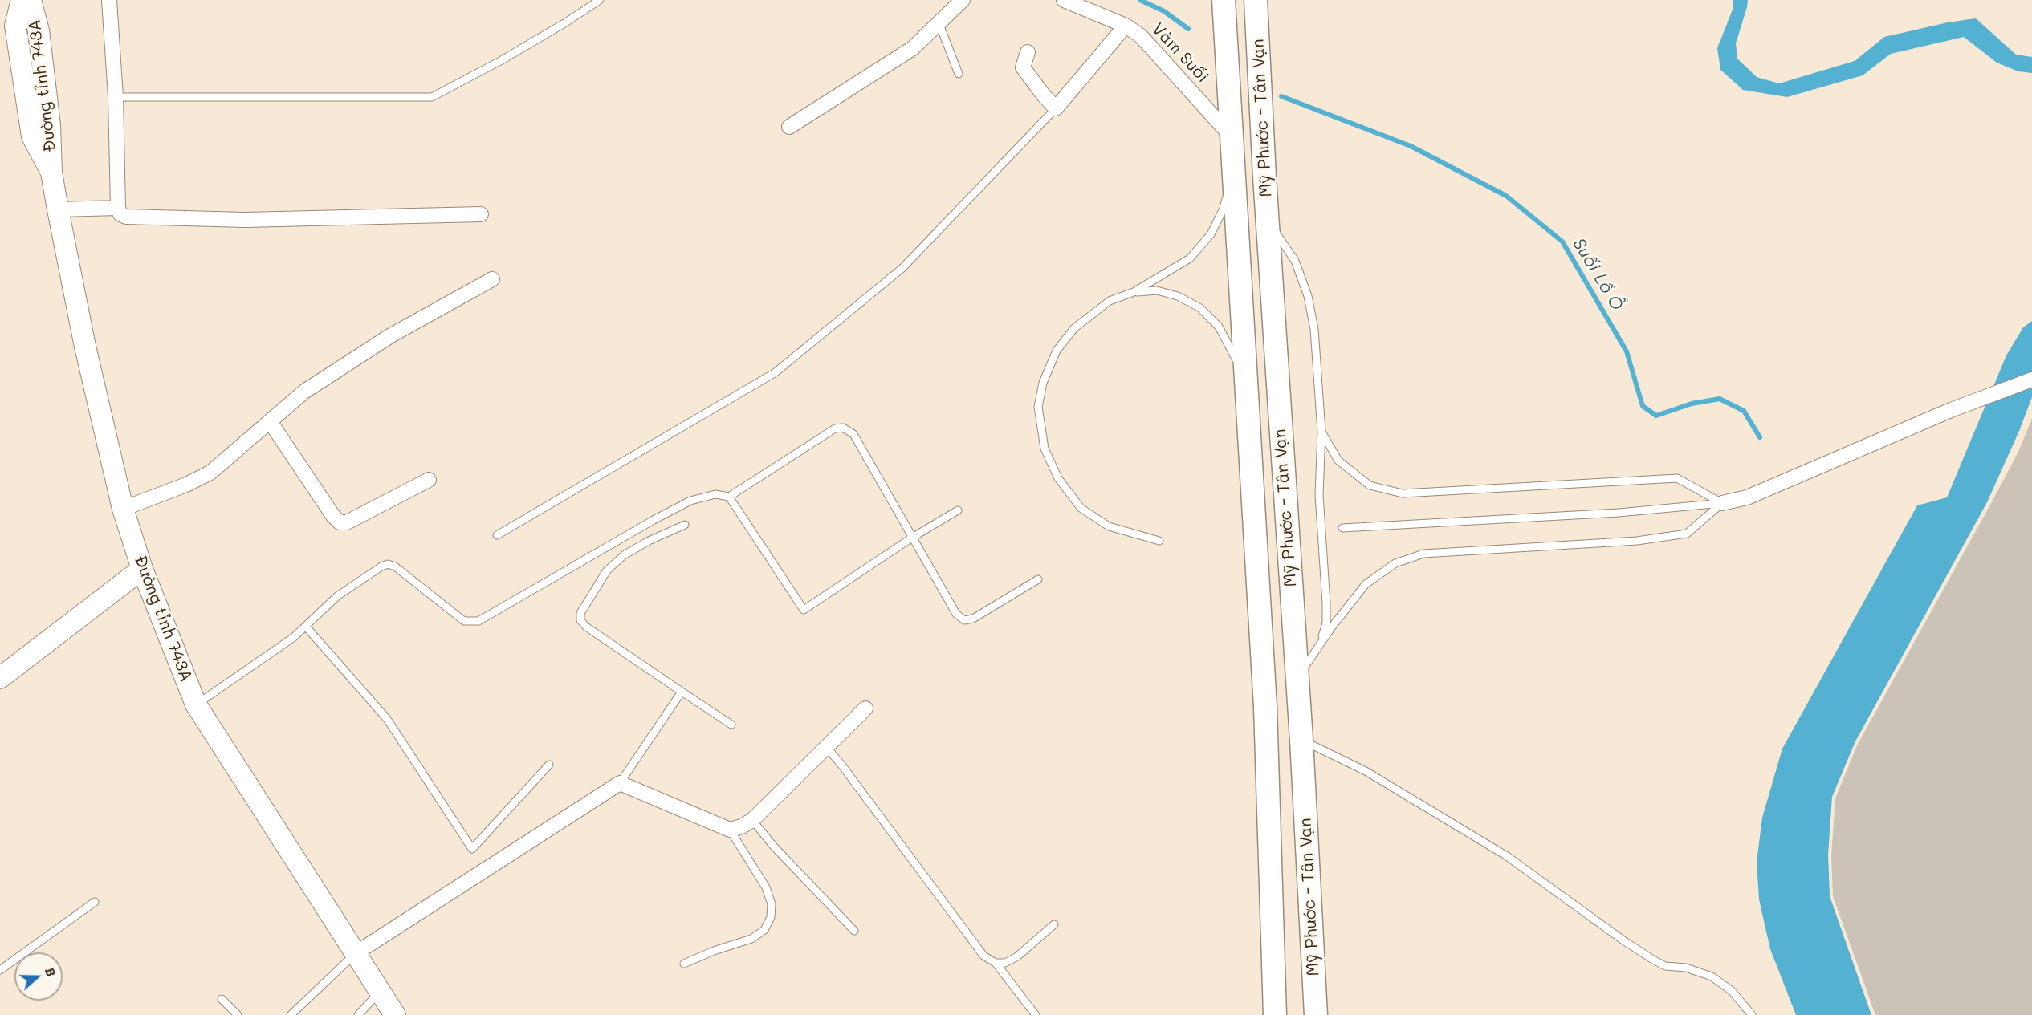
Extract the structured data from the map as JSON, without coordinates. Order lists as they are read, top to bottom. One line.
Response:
{"streets":{"main road":["Đường tỉnh 743A","Mỹ Phước - Tân Vạn"],"street":["Vàm Suối"]},"crossings":[["Vàm Suối","Mỹ Phước - Tân Vạn"]],"water":["Suối Lồ Ồ"],"north":"right"}
